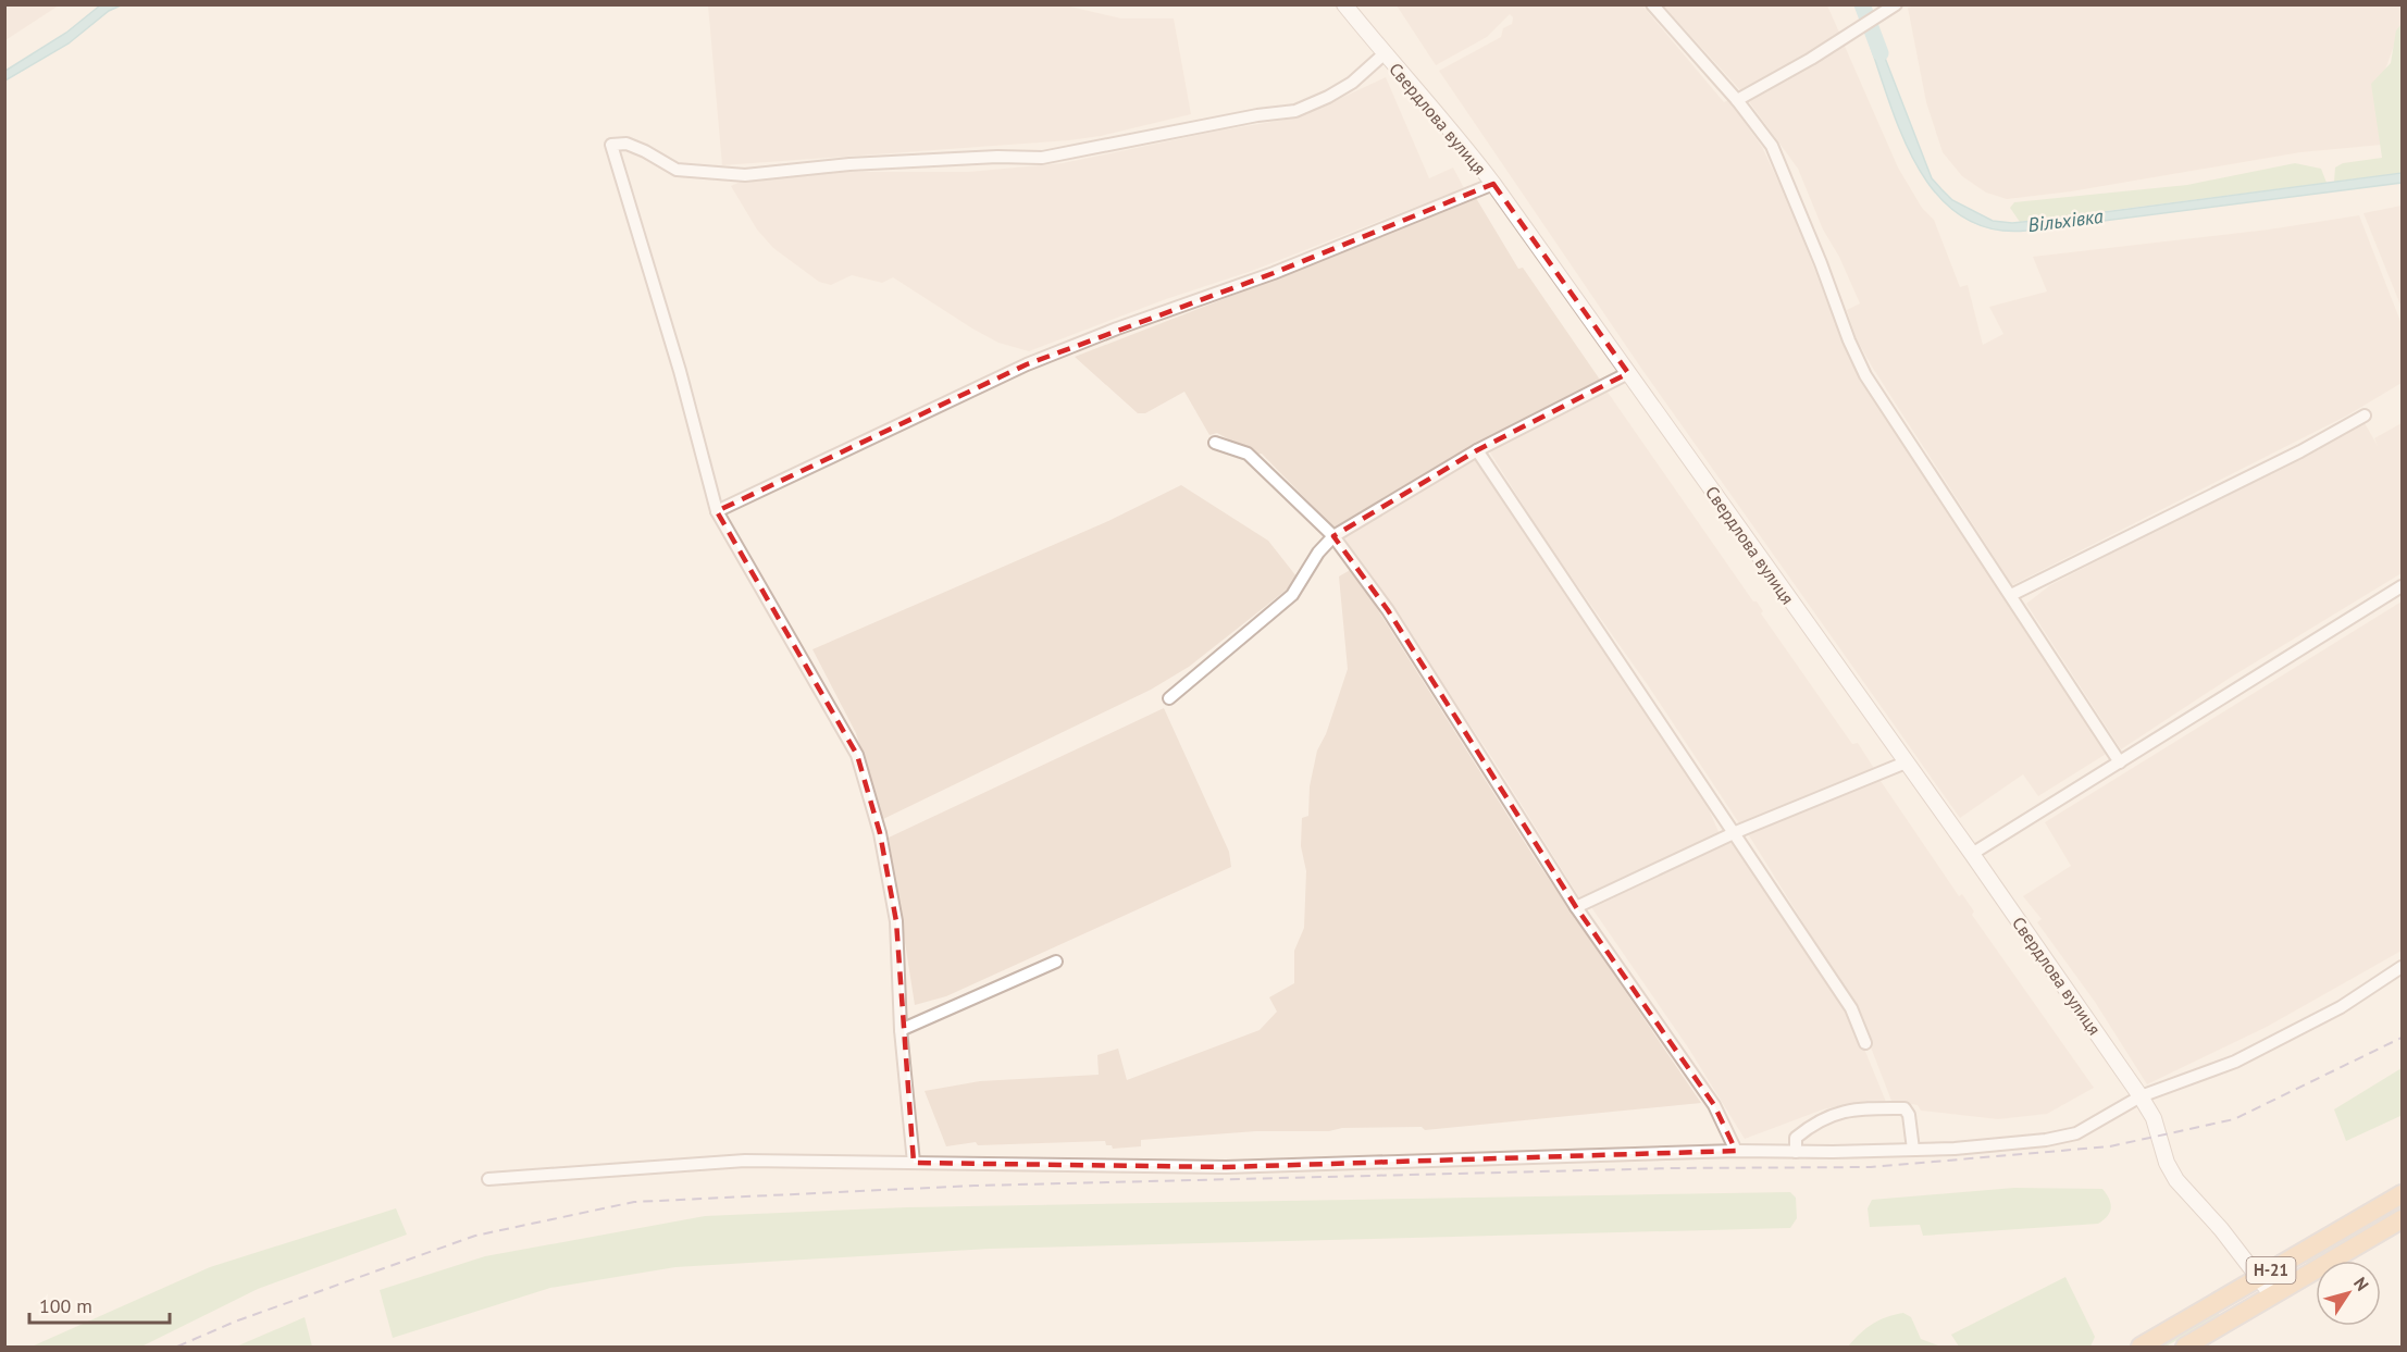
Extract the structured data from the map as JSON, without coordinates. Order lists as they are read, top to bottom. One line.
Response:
{"streets":{"main road":["Н-21"],"street":["Свердлова вулиця"]},"crossings":[["Свердлова вулиця","Н-21"]],"water":["Вільхівка"],"scale_bar":"100 m","north":"top right"}
